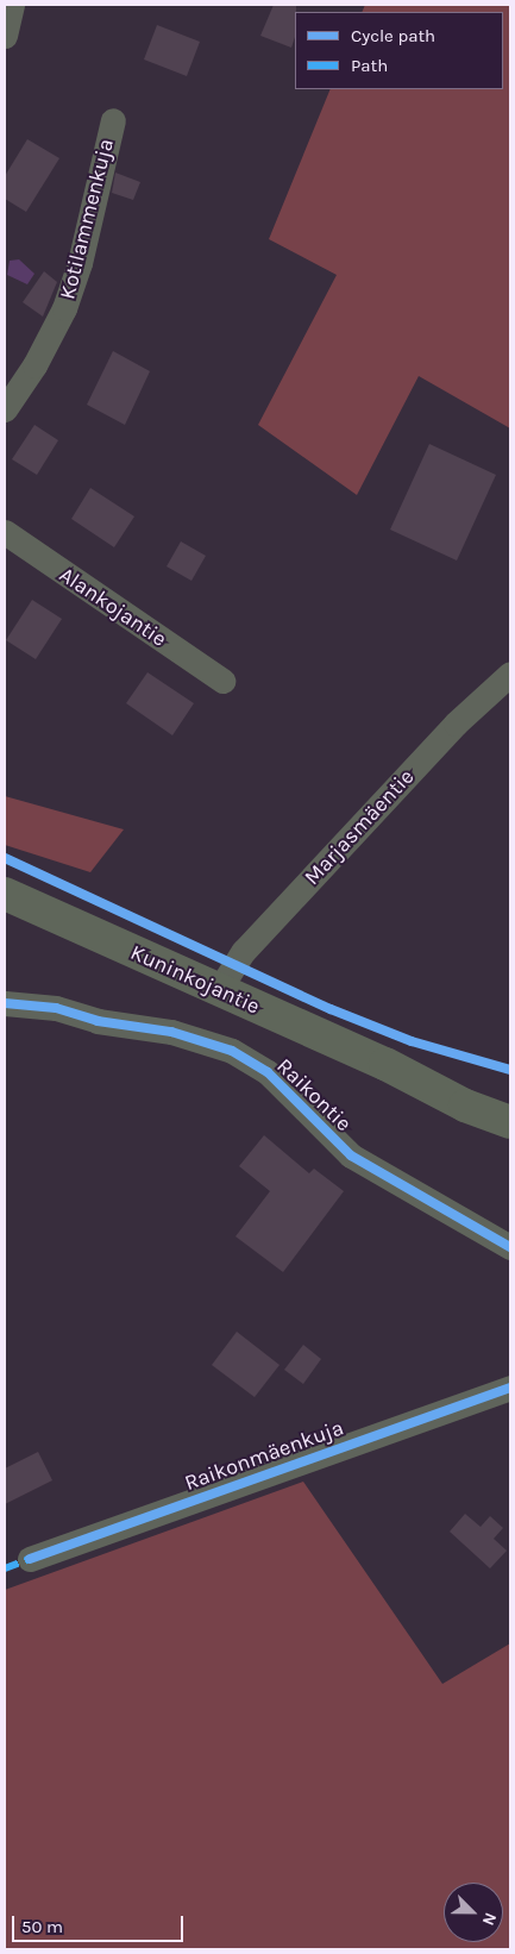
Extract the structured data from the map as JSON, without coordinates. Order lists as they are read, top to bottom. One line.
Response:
{"streets":{"main road":["Kuninkojantie"],"street":["Kotilammenkuja","Alankojantie","Marjasmäentie","Raikontie","Raikonmäenkuja"]},"crossings":[["Marjasmäentie","Kuninkojantie"]],"legend":["Cycle path","Path"],"scale_bar":"50 m","north":"bottom right"}
